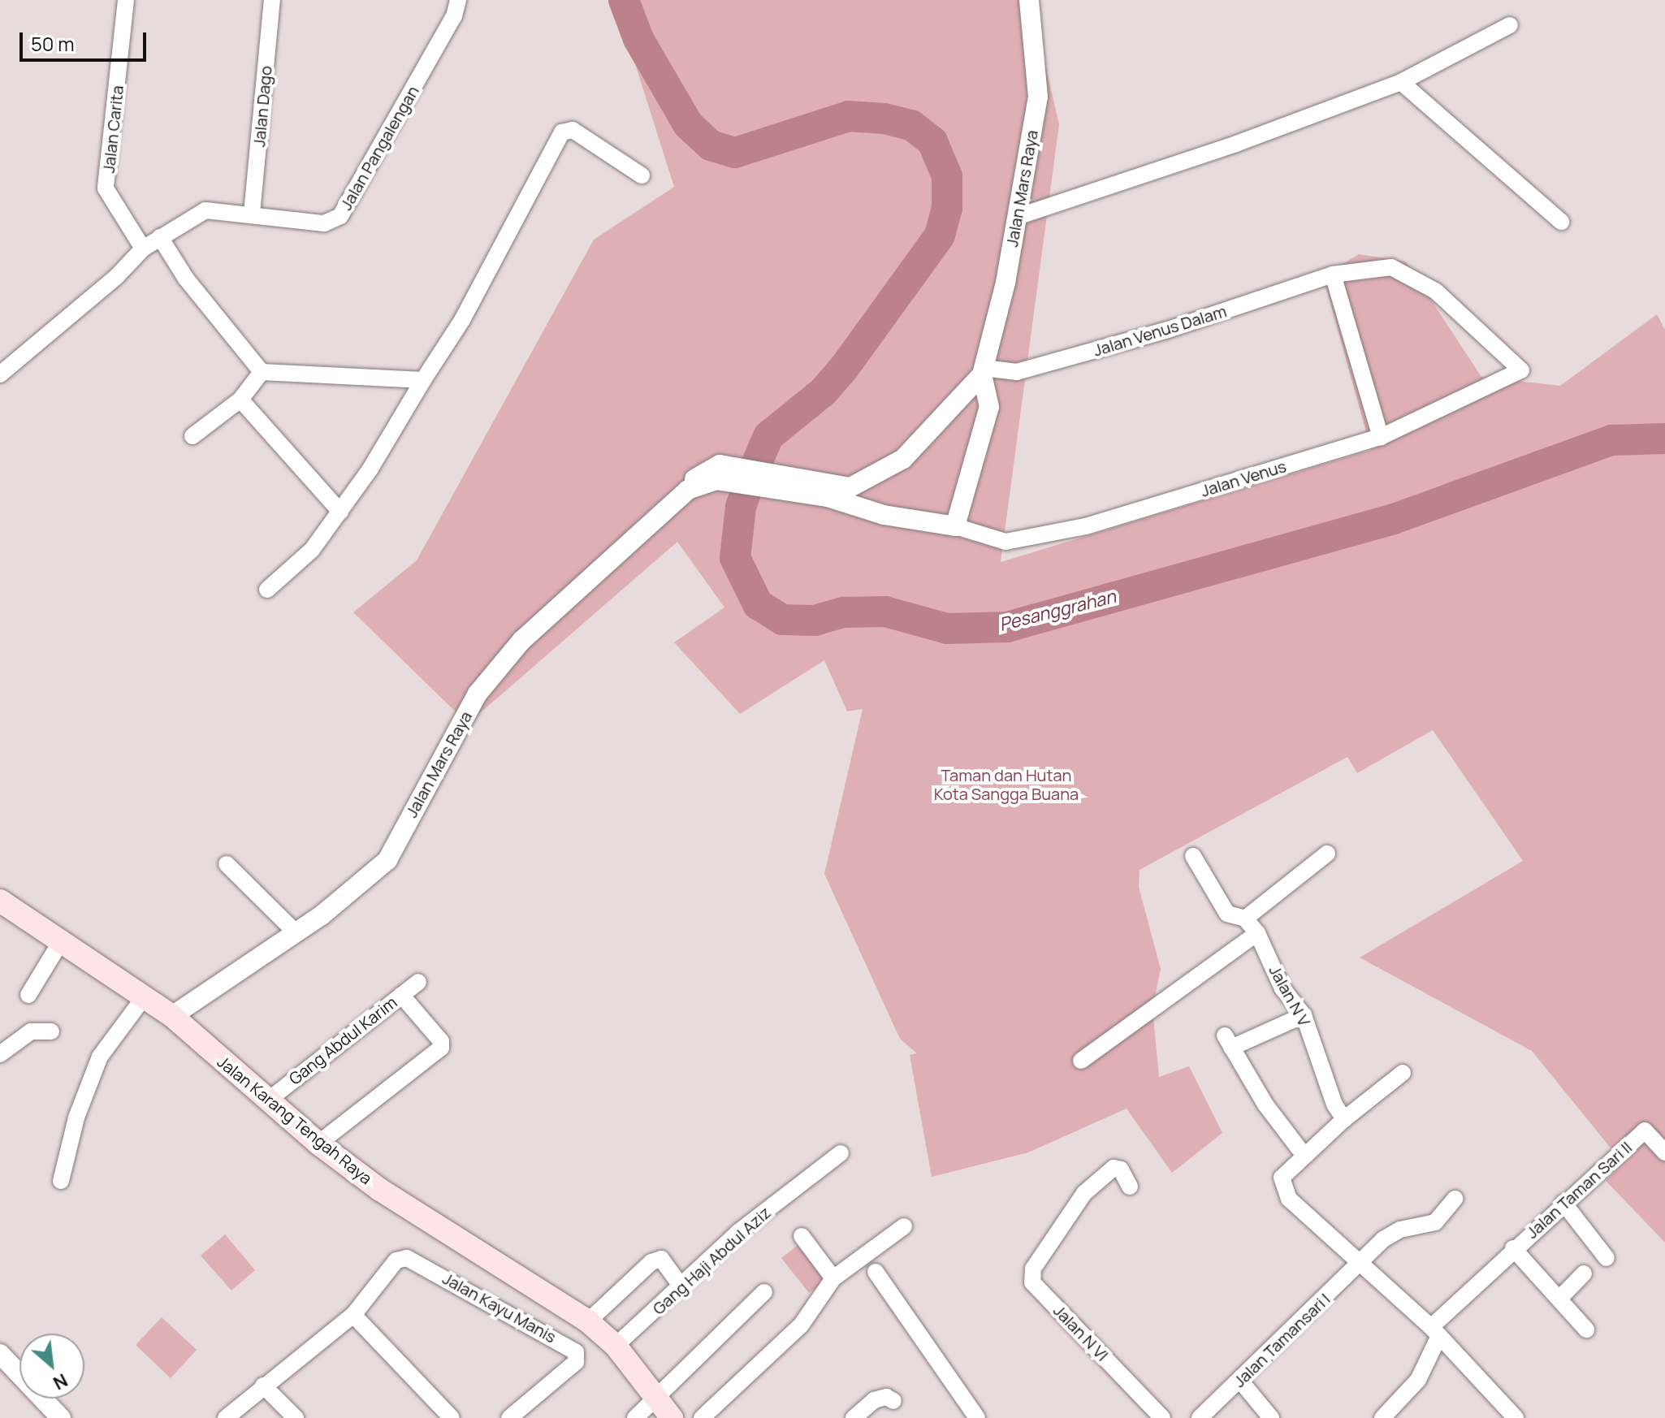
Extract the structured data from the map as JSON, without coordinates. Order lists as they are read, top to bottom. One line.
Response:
{"streets":{"main road":["Jalan Karang Tengah Raya"],"street":["Jalan Dago","Jalan Carita","Jalan Pangalengan","Jalan Mars Raya","Jalan Venus Dalam","Jalan Venus","Jalan N V","Gang Abdul Karim","Jalan Taman Sari II","Gang Haji Abdul Aziz","Jalan Kayu Manis","Jalan N VI","Jalan Tamansari I"]},"crossings":[["Jalan Dago","Jalan Pangalengan"],["Jalan Carita","Jalan Pangalengan"],["Jalan Mars Raya","Jalan Venus Dalam"],["Jalan Mars Raya","Jalan Venus"],["Jalan Mars Raya","Jalan Karang Tengah Raya"],["Jalan Venus Dalam","Jalan Venus"],["Gang Abdul Karim","Jalan Karang Tengah Raya"],["Jalan Karang Tengah Raya","Gang Haji Abdul Aziz"]],"water":["Pesanggrahan"],"parks":["Taman dan Hutan Kota Sangga Buana"],"scale_bar":"50 m","north":"bottom right"}
